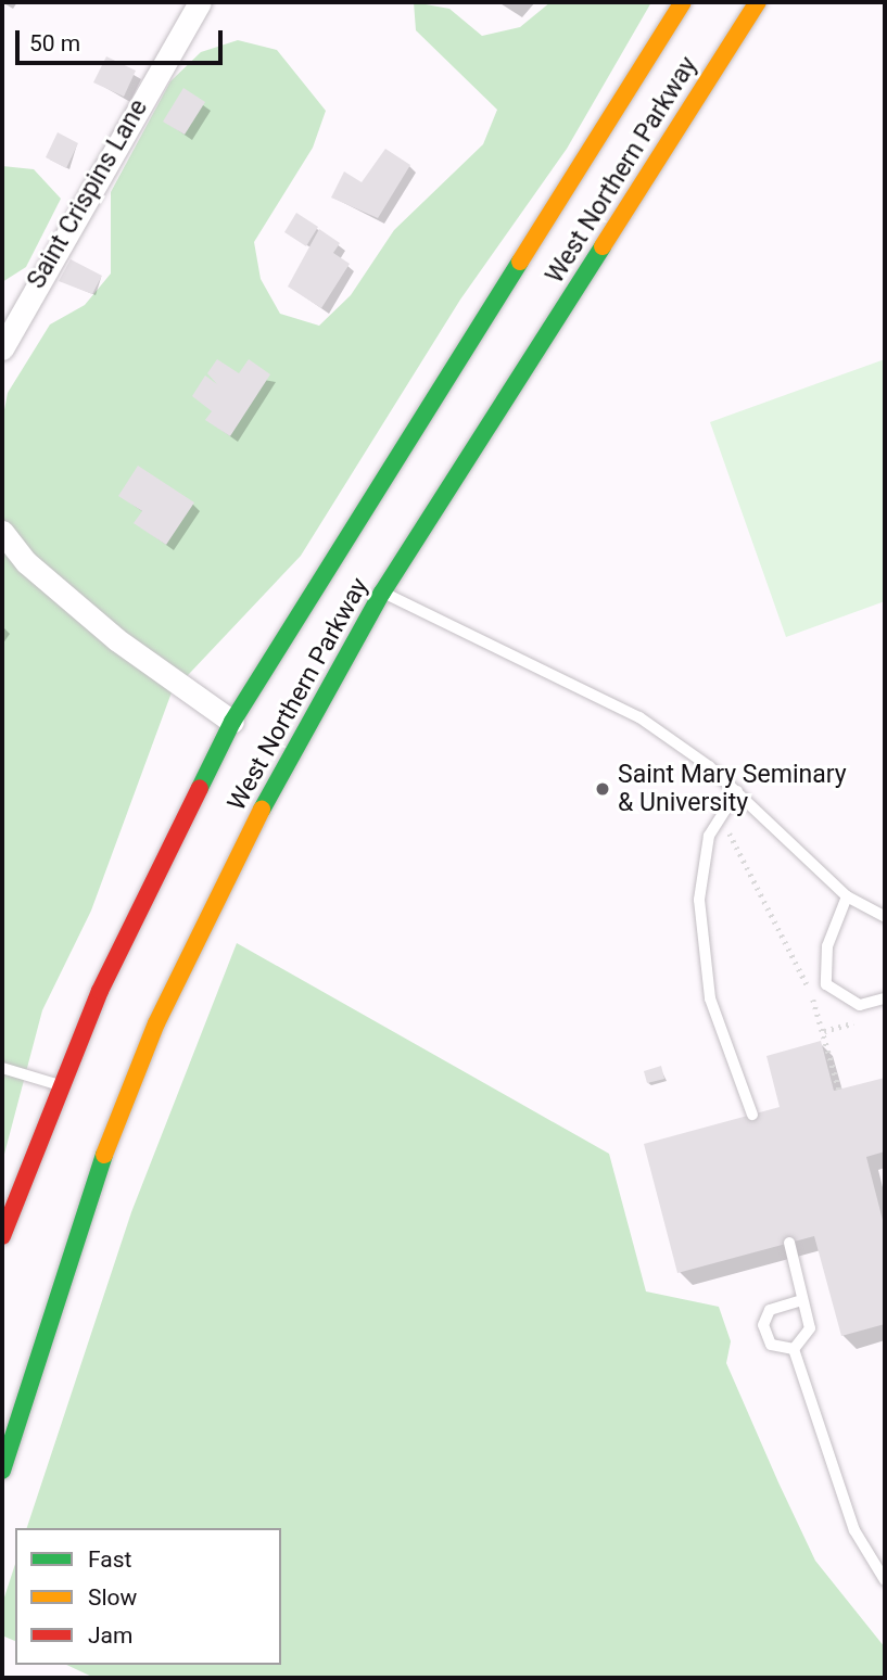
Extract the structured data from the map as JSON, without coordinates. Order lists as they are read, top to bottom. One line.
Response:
{"streets":{"main road":["West Northern Parkway"],"street":["Saint Crispins Lane"]},"places":["Saint Mary Seminary & University"],"legend":["Fast","Slow","Jam"],"scale_bar":"50 m"}
